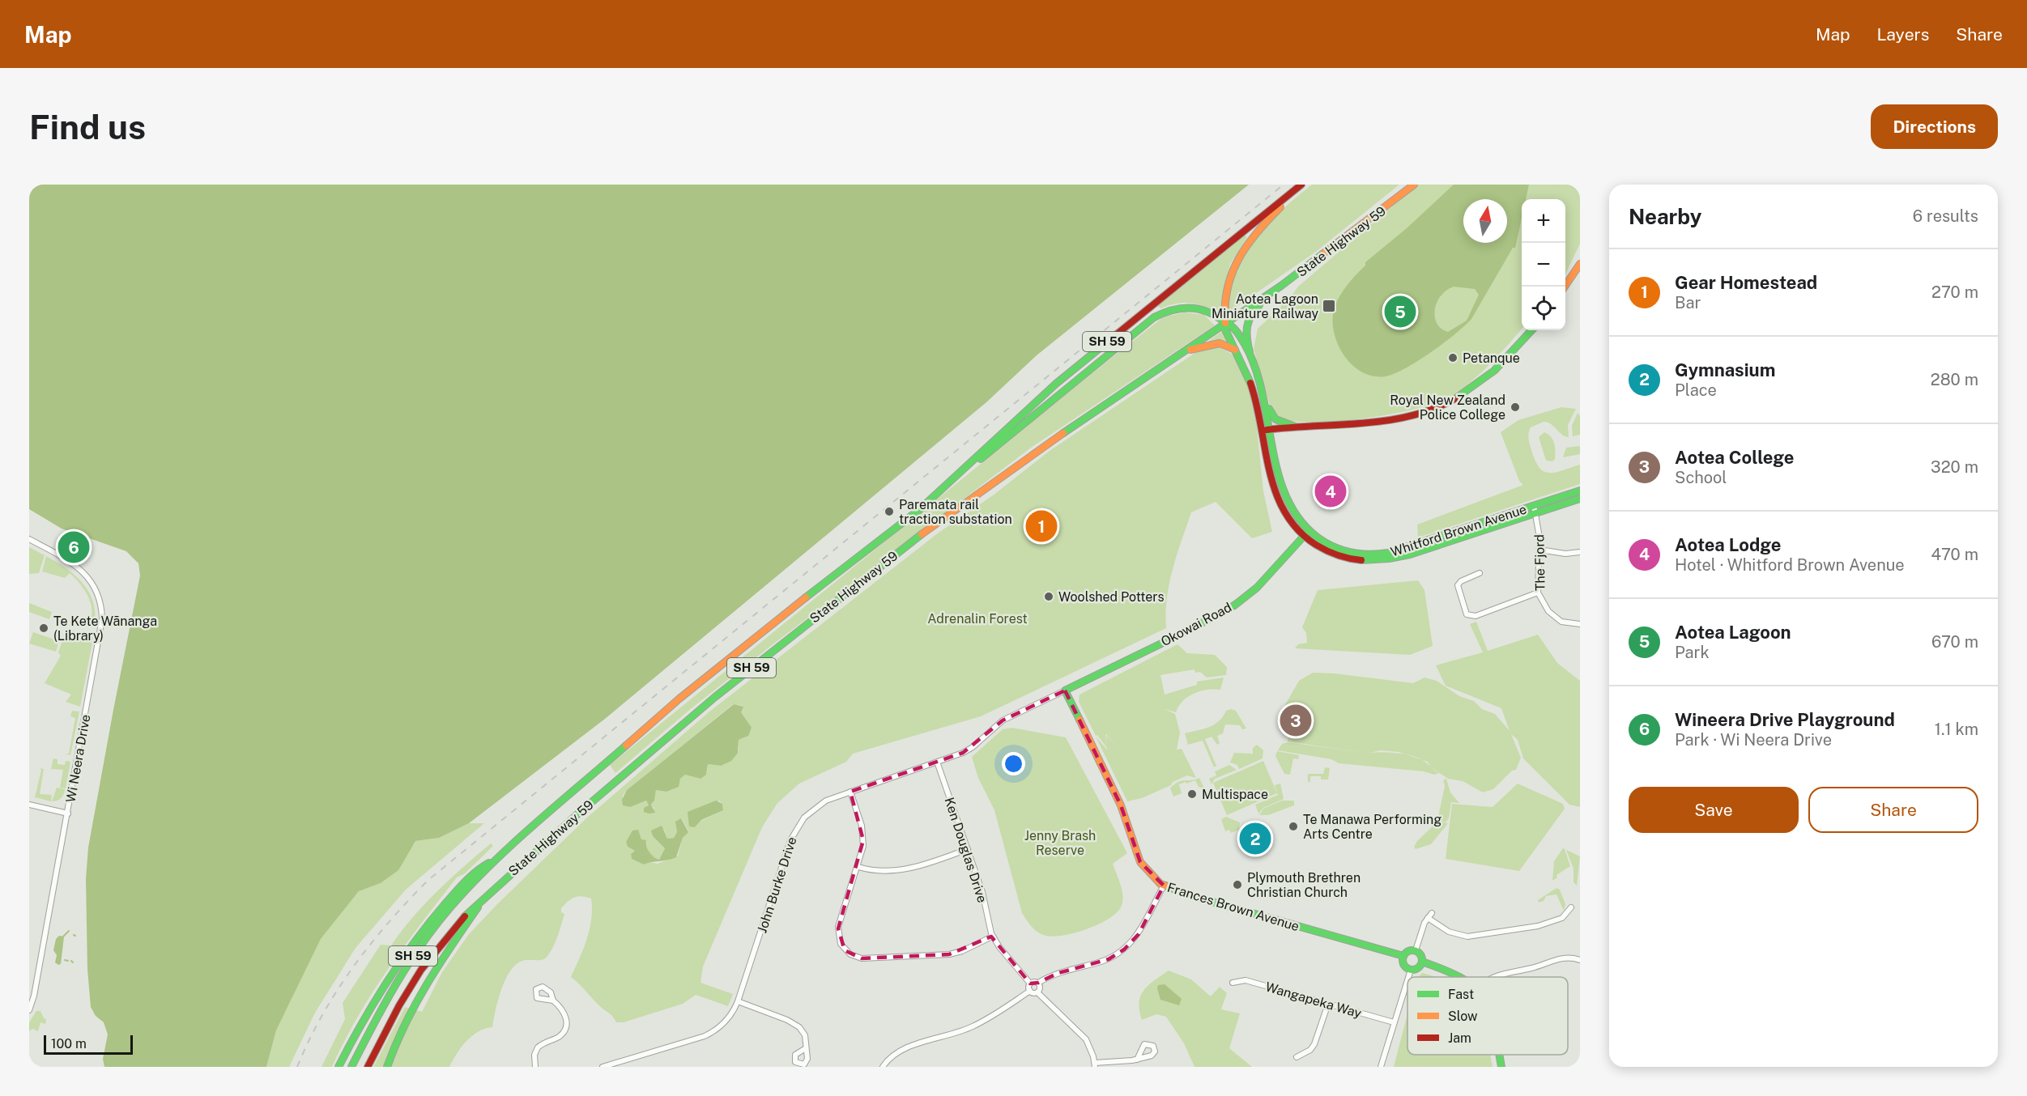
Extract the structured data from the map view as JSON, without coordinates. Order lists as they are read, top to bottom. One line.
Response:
{"streets":{"main road":["State Highway 59","SH 59","Whitford Brown Avenue","Okowai Road","Frances Brown Avenue"],"street":["The Fjord","Wi Neera Drive","Ken Douglas Drive","John Burke Drive","Wangapeka Way"]},"crossings":[["State Highway 59","Whitford Brown Avenue"],["Whitford Brown Avenue","The Fjord"],["Whitford Brown Avenue","Okowai Road"],["Okowai Road","John Burke Drive"],["Okowai Road","Frances Brown Avenue"],["Ken Douglas Drive","John Burke Drive"],["John Burke Drive","Frances Brown Avenue"]],"parks":["Adrenalin Forest","Jenny Brash Reserve"],"places":{"transit":["Aotea Lagoon Miniature Railway"],"other":["Petanque","Royal New Zealand Police College","Paremata rail traction substation","Woolshed Potters","Te Kete Wānanga (Library)","Multispace","Te Manawa Performing Arts Centre","Plymouth Brethren Christian Church"]},"legend":["Fast","Slow","Jam"],"scale_bar":"100 m","north":"top","page":{"header":"Map","nav":["Map","Layers","Share"],"buttons":["Directions",["Save","Share"]],"title":"Find us","heading":["Nearby","6 results"],"map_buttons":["+","−"],"list":[{"mark":"1","name":"Gear Homestead","note":"Bar","value":"270 m"},{"mark":"2","name":"Gymnasium","note":"Place","value":"280 m"},{"mark":"3","name":"Aotea College","note":"School","value":"320 m"},{"mark":"4","name":"Aotea Lodge","note":"Hotel · Whitford Brown Avenue","value":"470 m"},{"mark":"5","name":"Aotea Lagoon","note":"Park","value":"670 m"},{"mark":"6","name":"Wineera Drive Playground","note":"Park · Wi Neera Drive","value":"1.1 km"}],"pins":["5","4","1","6","3","2"],"scale":"100 m"}}
